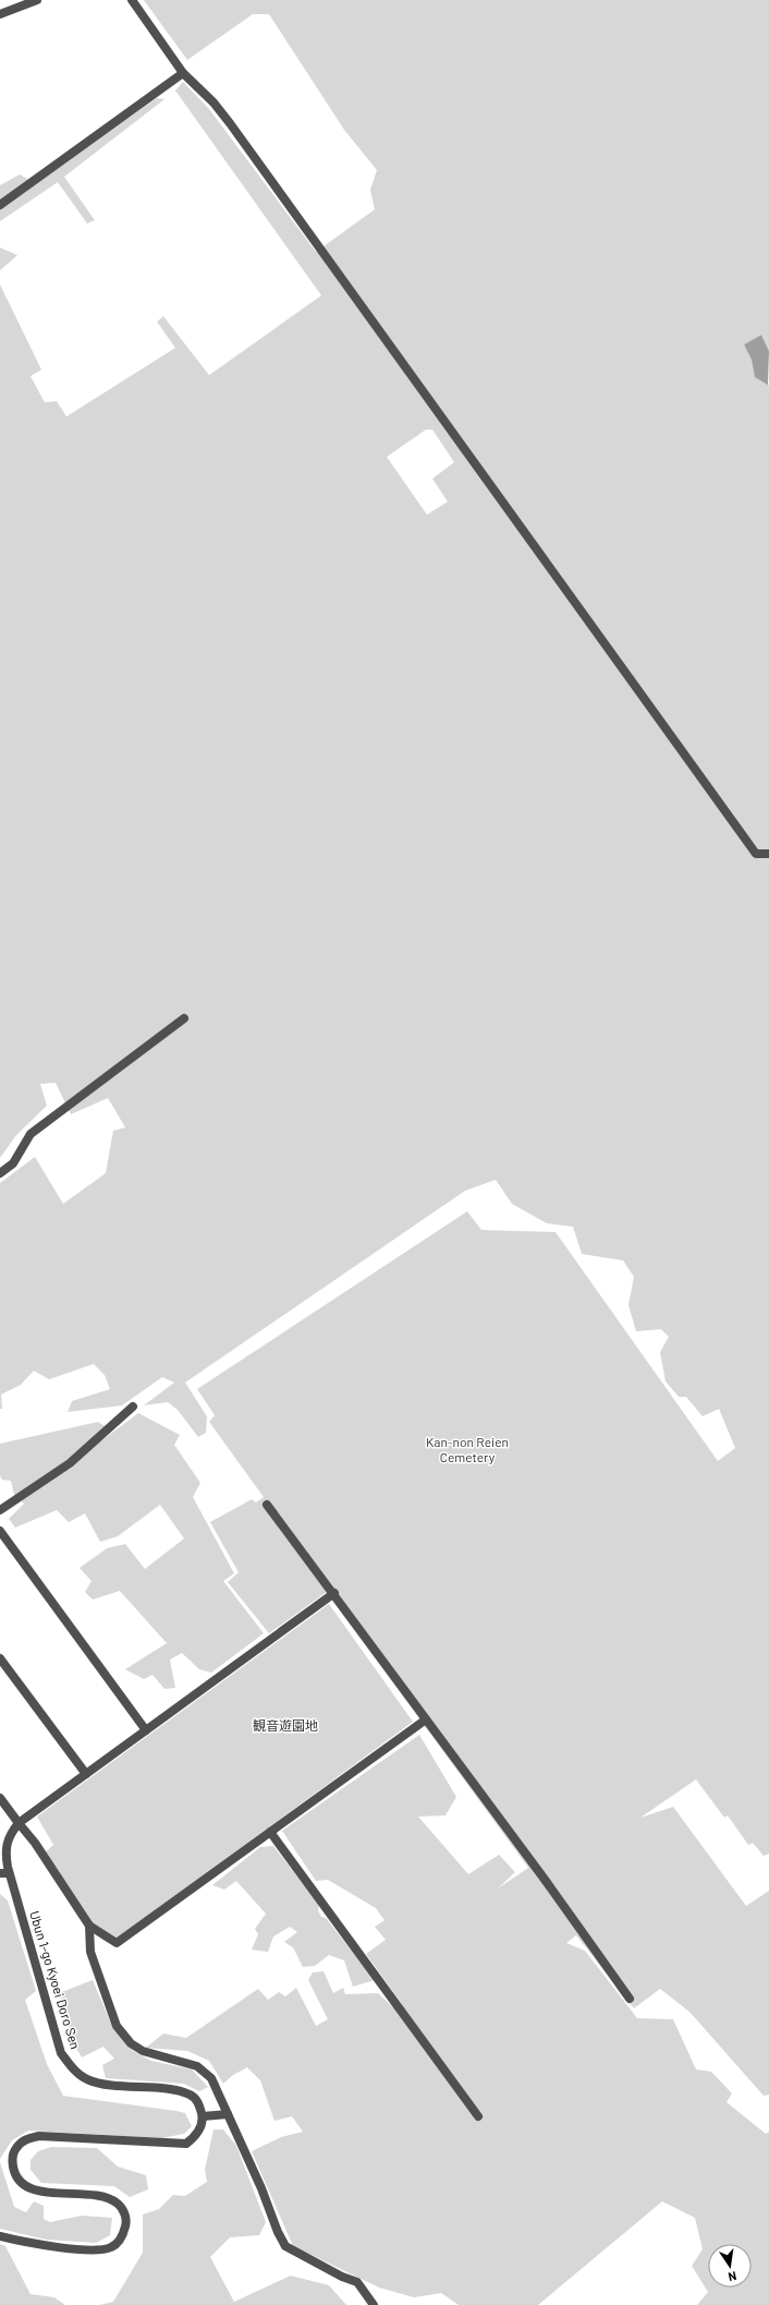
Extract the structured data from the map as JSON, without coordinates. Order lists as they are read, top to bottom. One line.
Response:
{"streets":{"street":["Ubun 1-go Kyoei Doro Sen"]},"parks":["Kan-non Reien Cemetery","観音遊園地"],"north":"bottom"}
